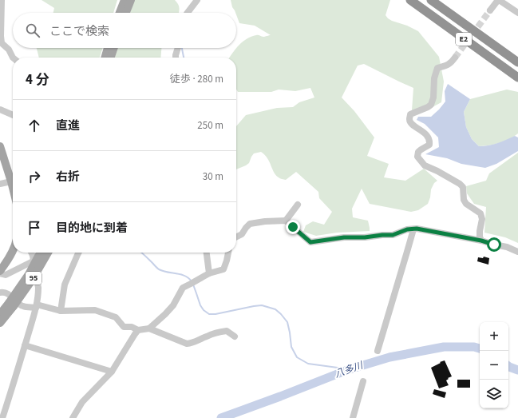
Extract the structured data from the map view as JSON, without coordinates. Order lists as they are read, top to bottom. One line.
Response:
{"streets":{"highway":["E2"],"main road":["95"]},"water":["八多川"],"page":{"search":"ここで検索","heading":["4 分","徒歩 · 280 m"],"list":[["直進","250 m"],["右折","30 m"],"目的地に到着"],"map_buttons":["+","−"]}}
